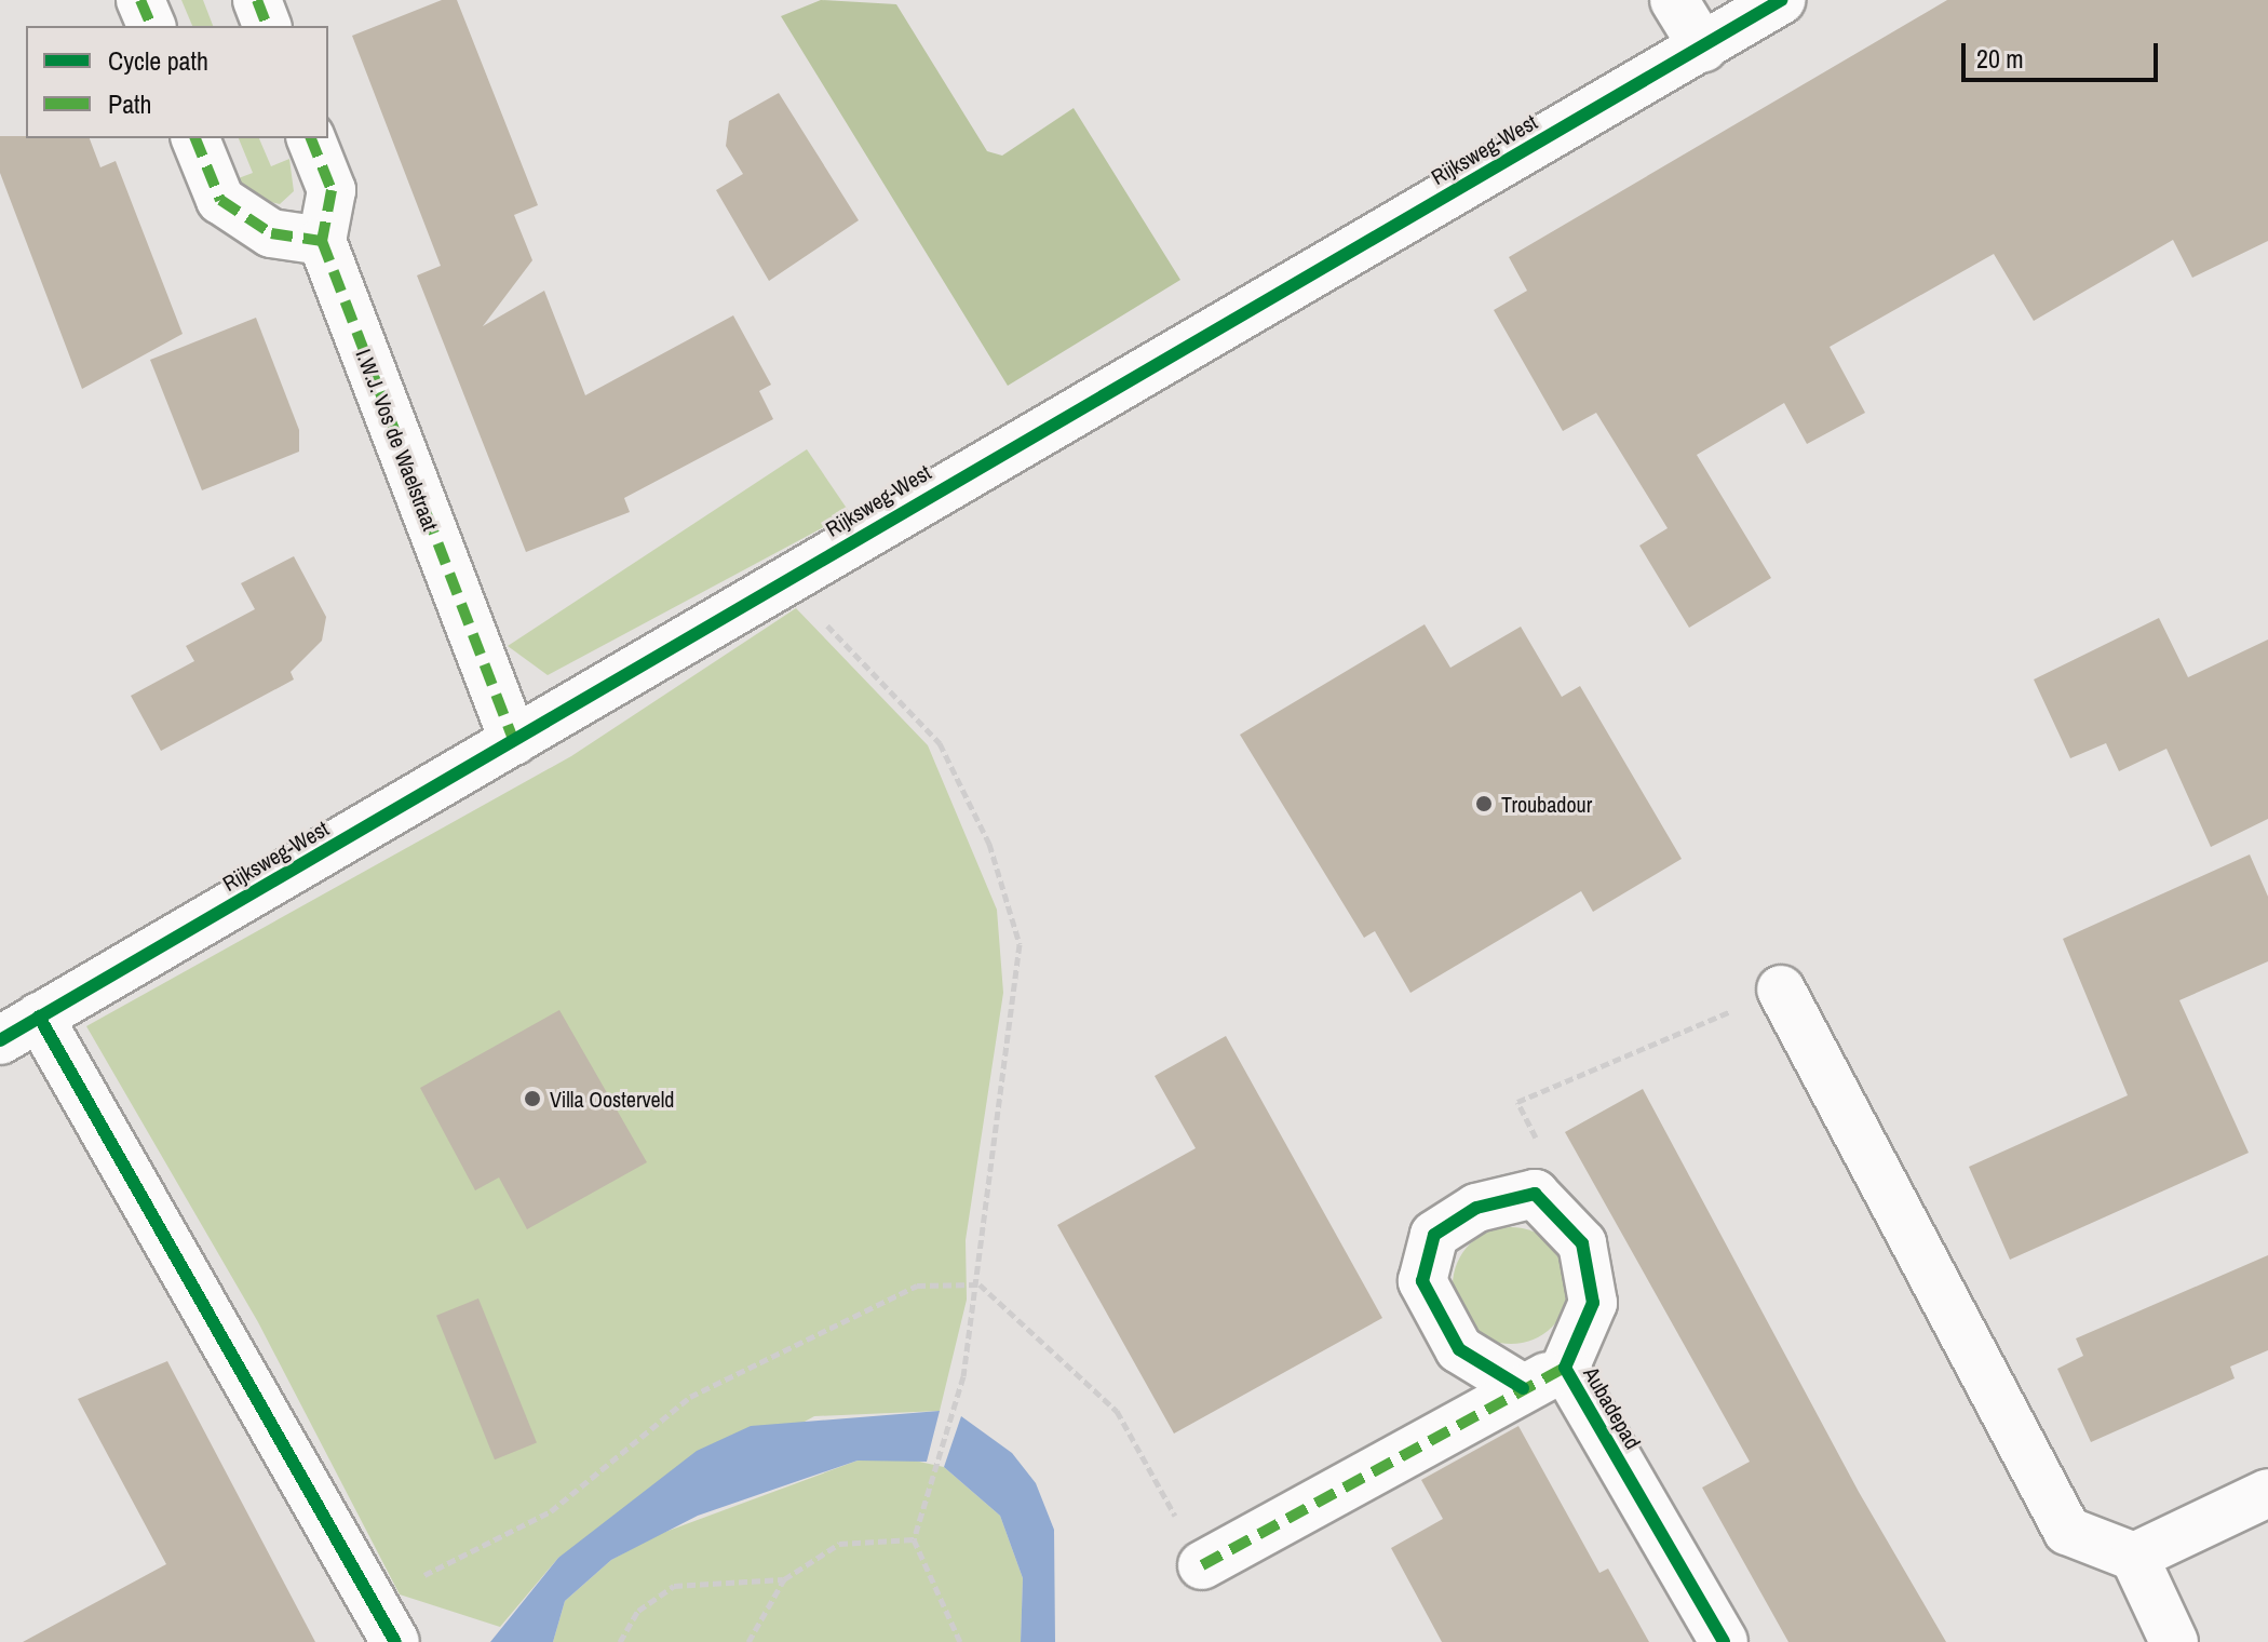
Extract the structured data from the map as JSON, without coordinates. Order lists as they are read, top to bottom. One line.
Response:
{"streets":{"street":["Rijksweg-West","I.W.J. Vos de Waelstraat","Aubadepad"]},"crossings":[["Rijksweg-West","I.W.J. Vos de Waelstraat"]],"places":["Troubadour","Villa Oosterveld"],"legend":["Cycle path","Path"],"scale_bar":"20 m"}
